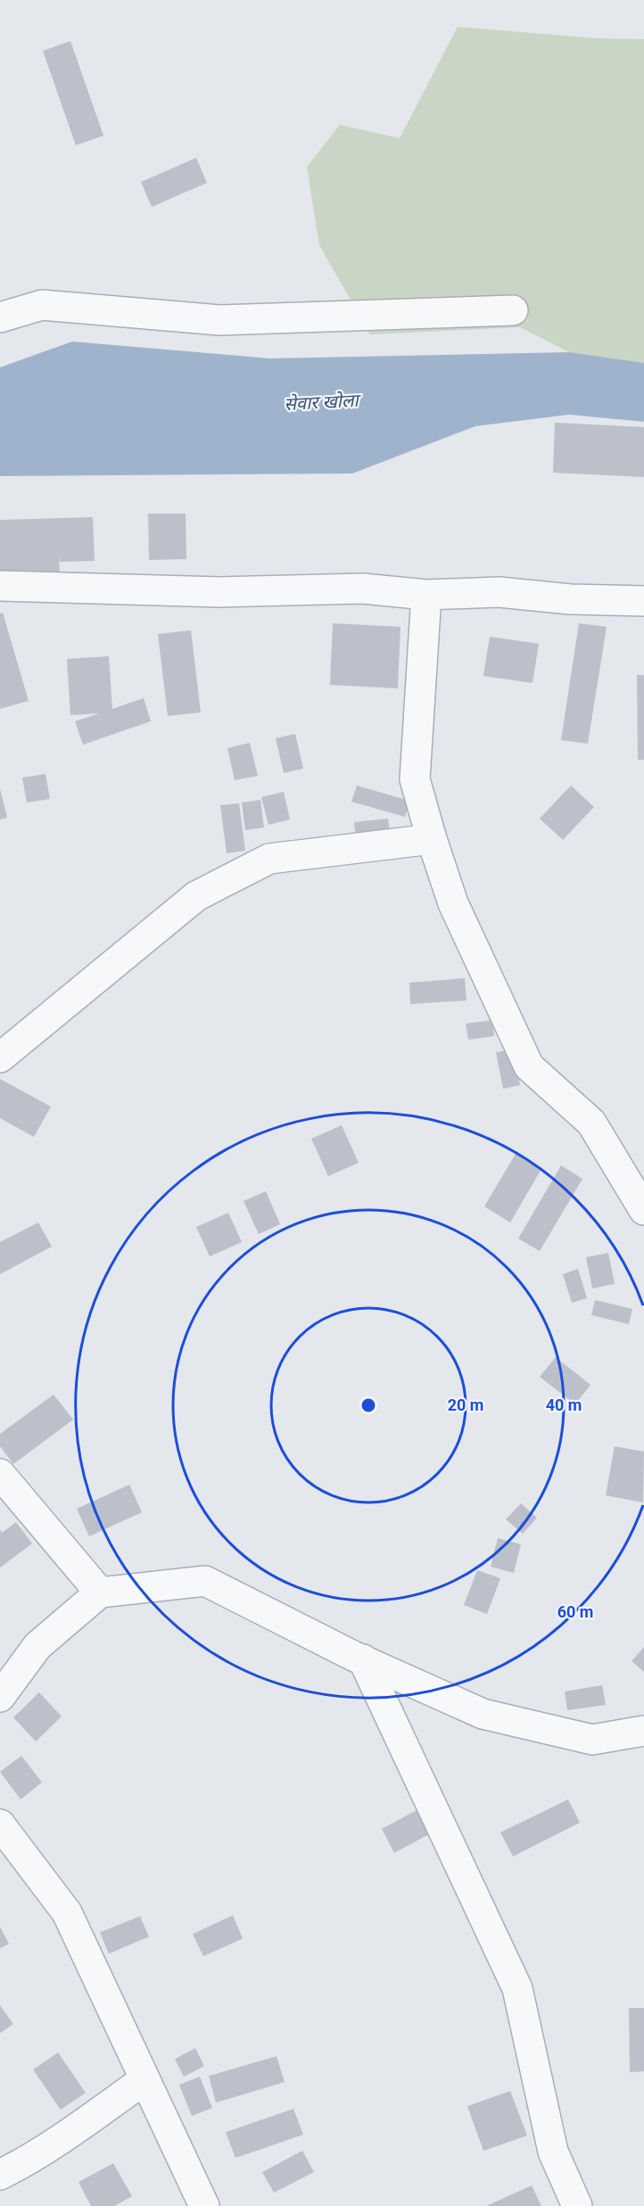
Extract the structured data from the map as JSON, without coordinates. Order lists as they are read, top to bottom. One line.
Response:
{"water":["सेवार खोला"],"rings":["20 m","40 m","60 m"]}
